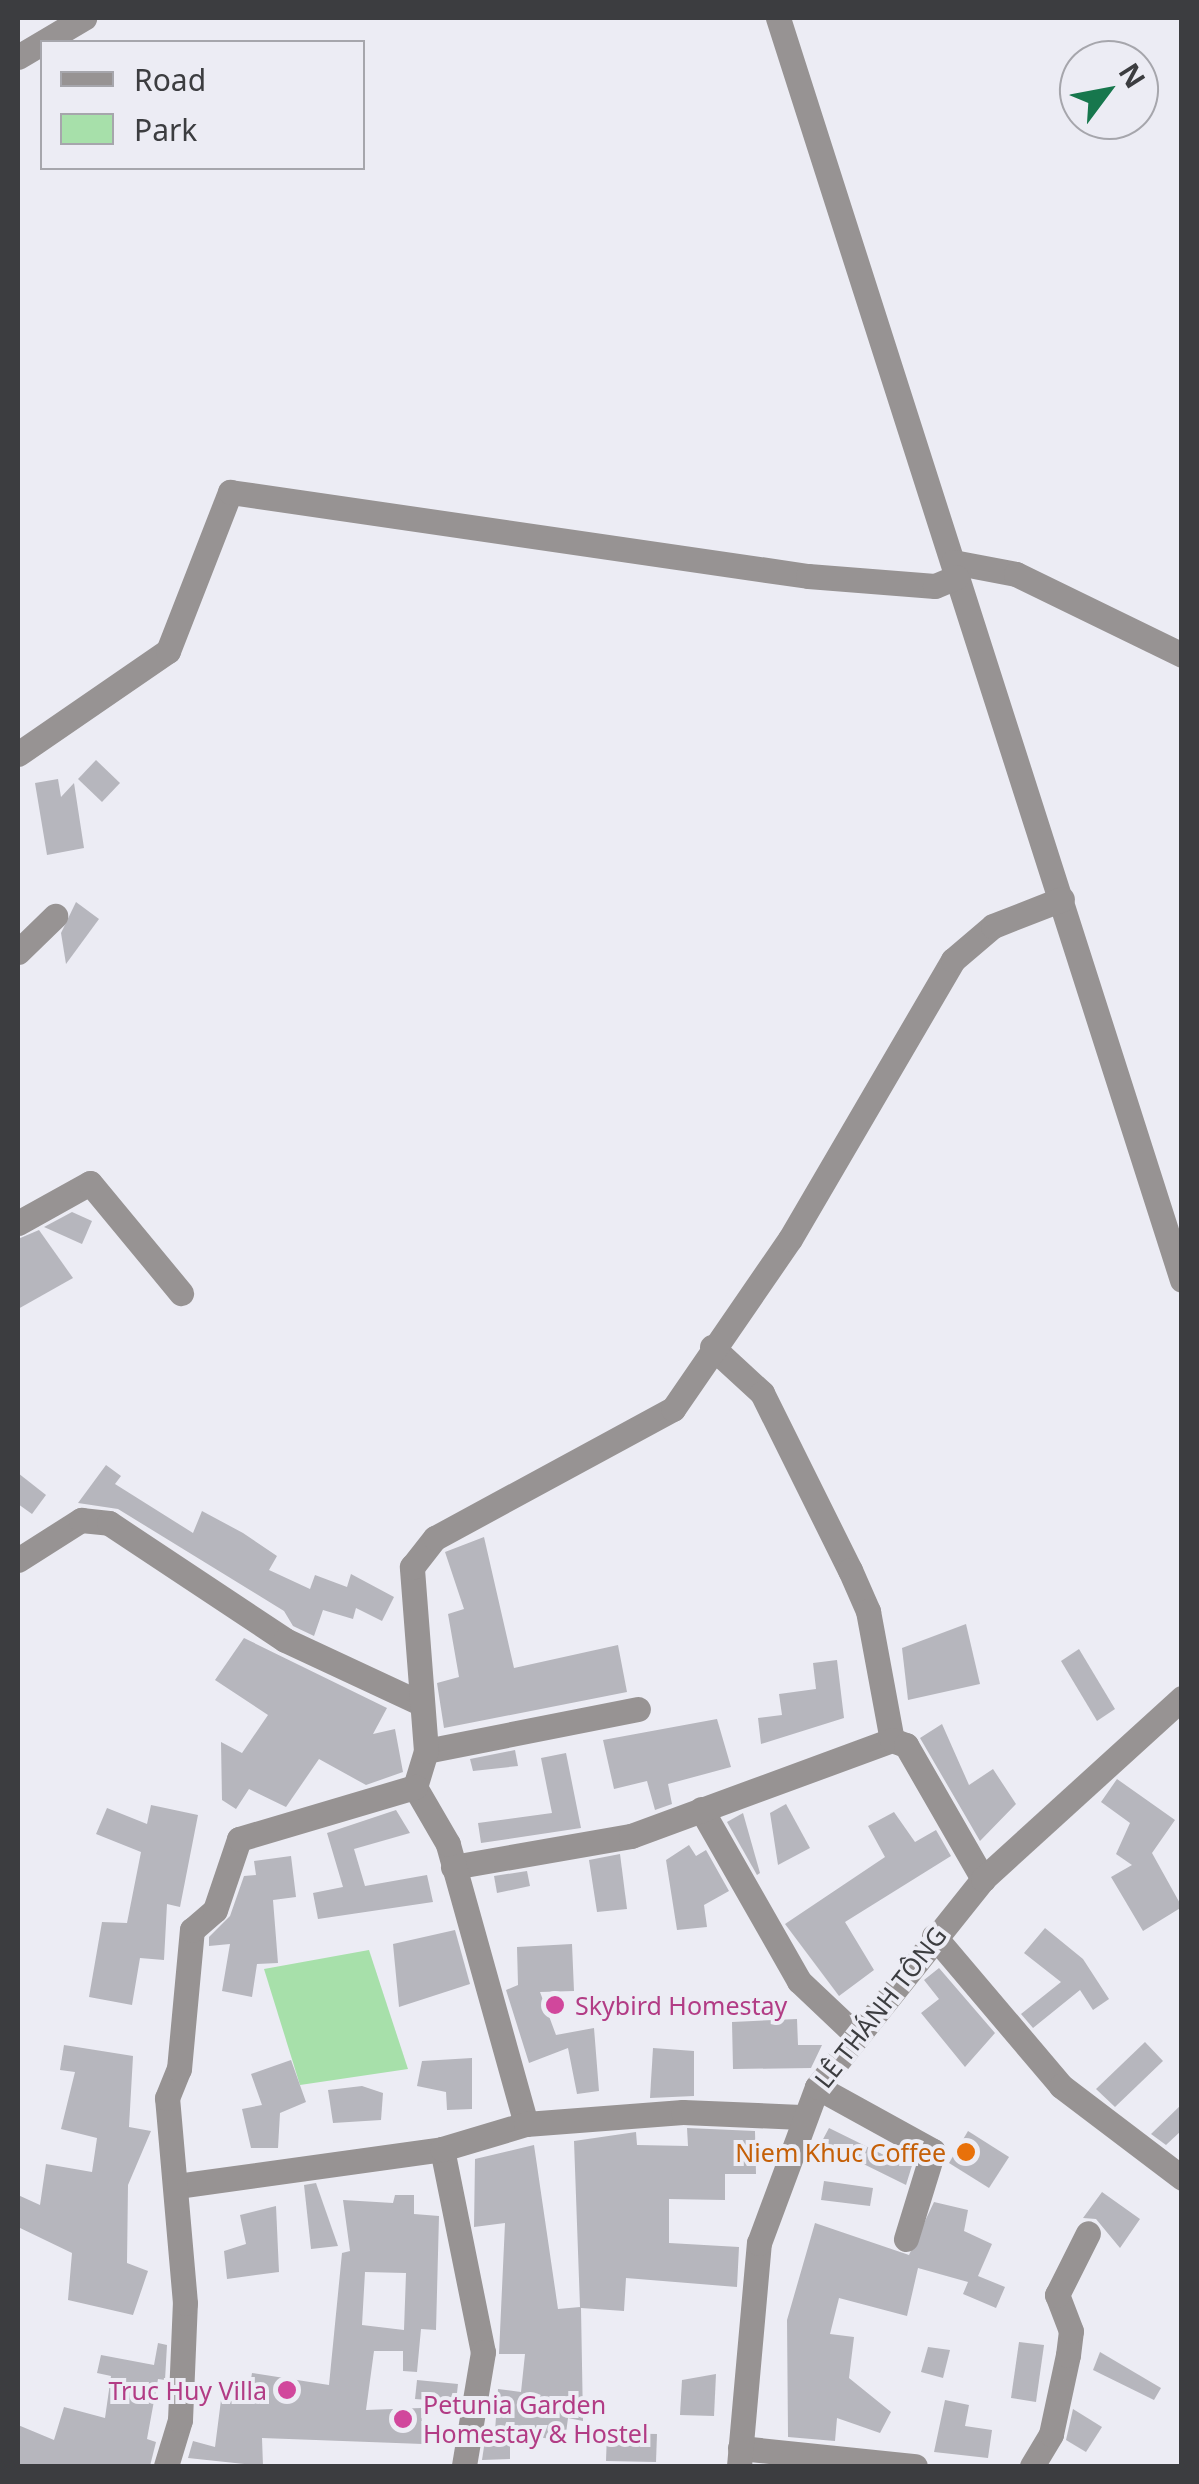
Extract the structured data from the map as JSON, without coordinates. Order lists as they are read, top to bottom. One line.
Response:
{"streets":{"street":["LÊ THÁNH TÔNG"]},"places":["Skybird Homestay","Niem Khuc Coffee","Truc Huy Villa","Petunia Garden Homestay & Hostel"],"legend":["Road","Park"],"north":"top right"}
